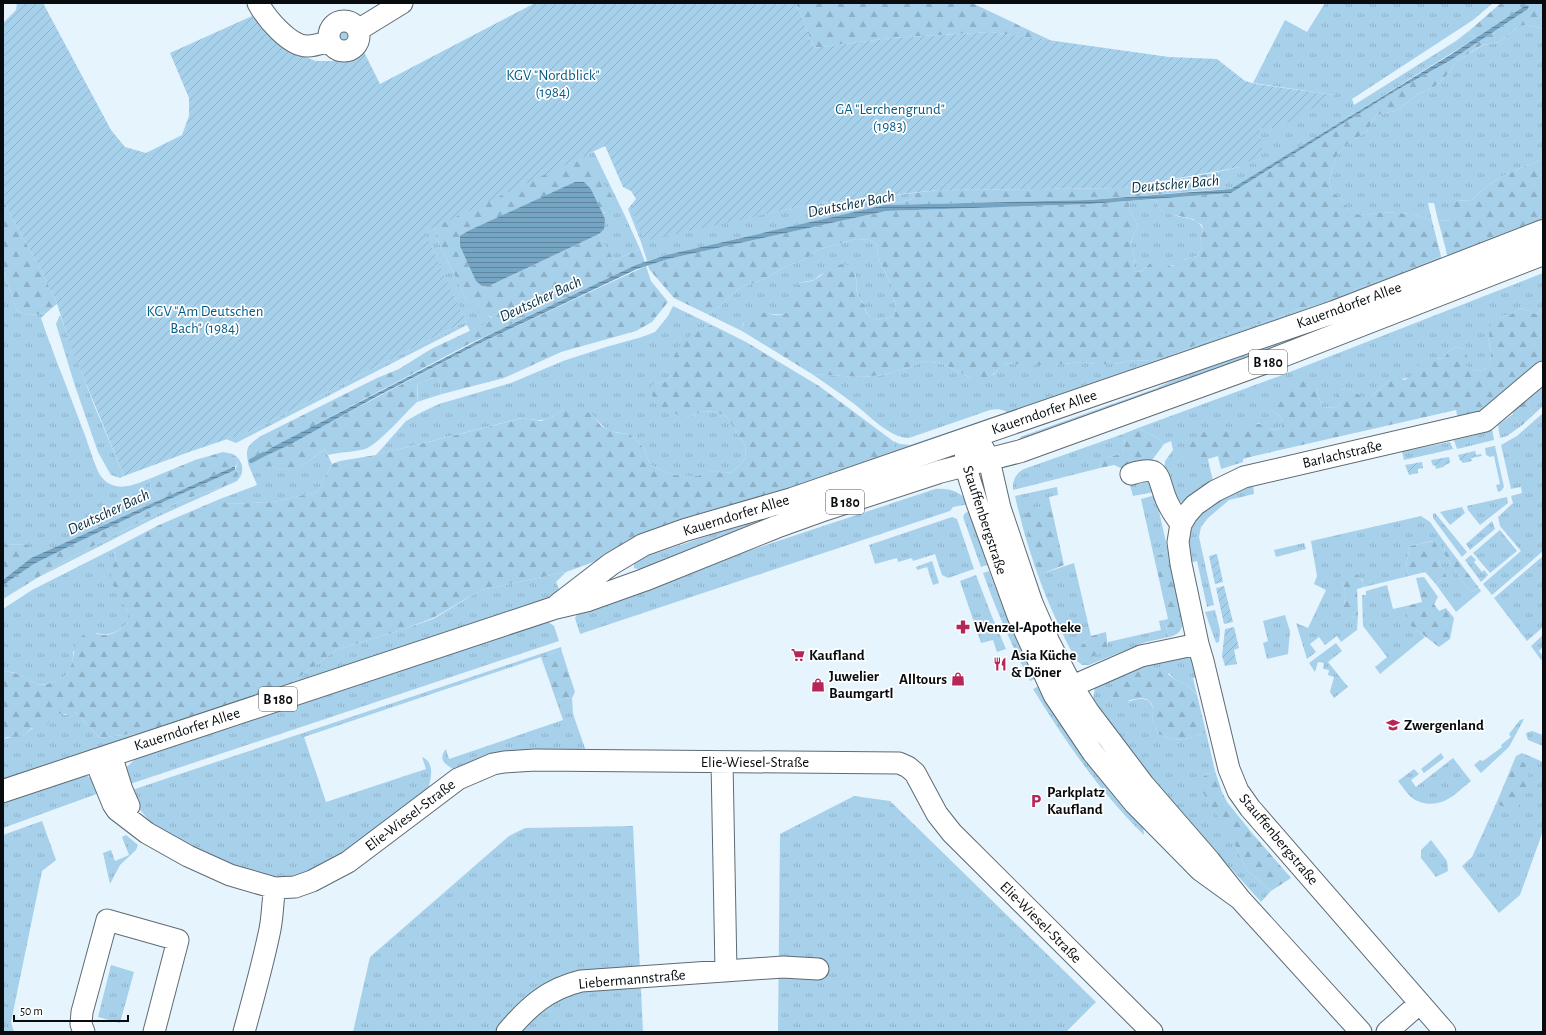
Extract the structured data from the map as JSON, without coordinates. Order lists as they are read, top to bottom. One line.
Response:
{"streets":{"main road":["Kauerndorfer Allee","B 180"],"street":["Barlachstraße","Stauffenbergstraße","Elie-Wiesel-Straße","Liebermannstraße"]},"crossings":[["Kauerndorfer Allee","Stauffenbergstraße"],["Kauerndorfer Allee","Elie-Wiesel-Straße"],["Barlachstraße","Stauffenbergstraße"]],"water":["Deutscher Bach"],"parks":["KGV \"Nordblick\" (1984)","GA \"Lerchengrund\" (1983)","KGV \"Am Deutschen Bach\" (1984)"],"places":{"pharmacy":["Wenzel-Apotheke"],"supermarket":["Kaufland"],"restaurant":["Asia Küche & Döner"],"shop":["Alltours","Juwelier Baumgartl"],"school or university":["Zwergenland"],"parking":["Parkplatz Kaufland"]},"scale_bar":"50 m"}
